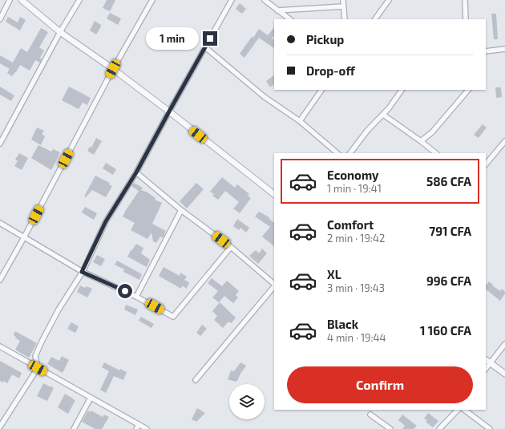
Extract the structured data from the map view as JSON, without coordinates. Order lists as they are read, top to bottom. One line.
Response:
{"page":{"banner":["Pickup","Drop-off"],"bubble":"1 min","list":[{"name":"Economy","note":"1 min · 19:41","value":"586 CFA"},{"name":"Comfort","note":"2 min · 19:42","value":"791 CFA"},{"name":"XL","note":"3 min · 19:43","value":"996 CFA"},{"name":"Black","note":"4 min · 19:44","value":"1 160 CFA"}],"buttons":"Confirm"}}
